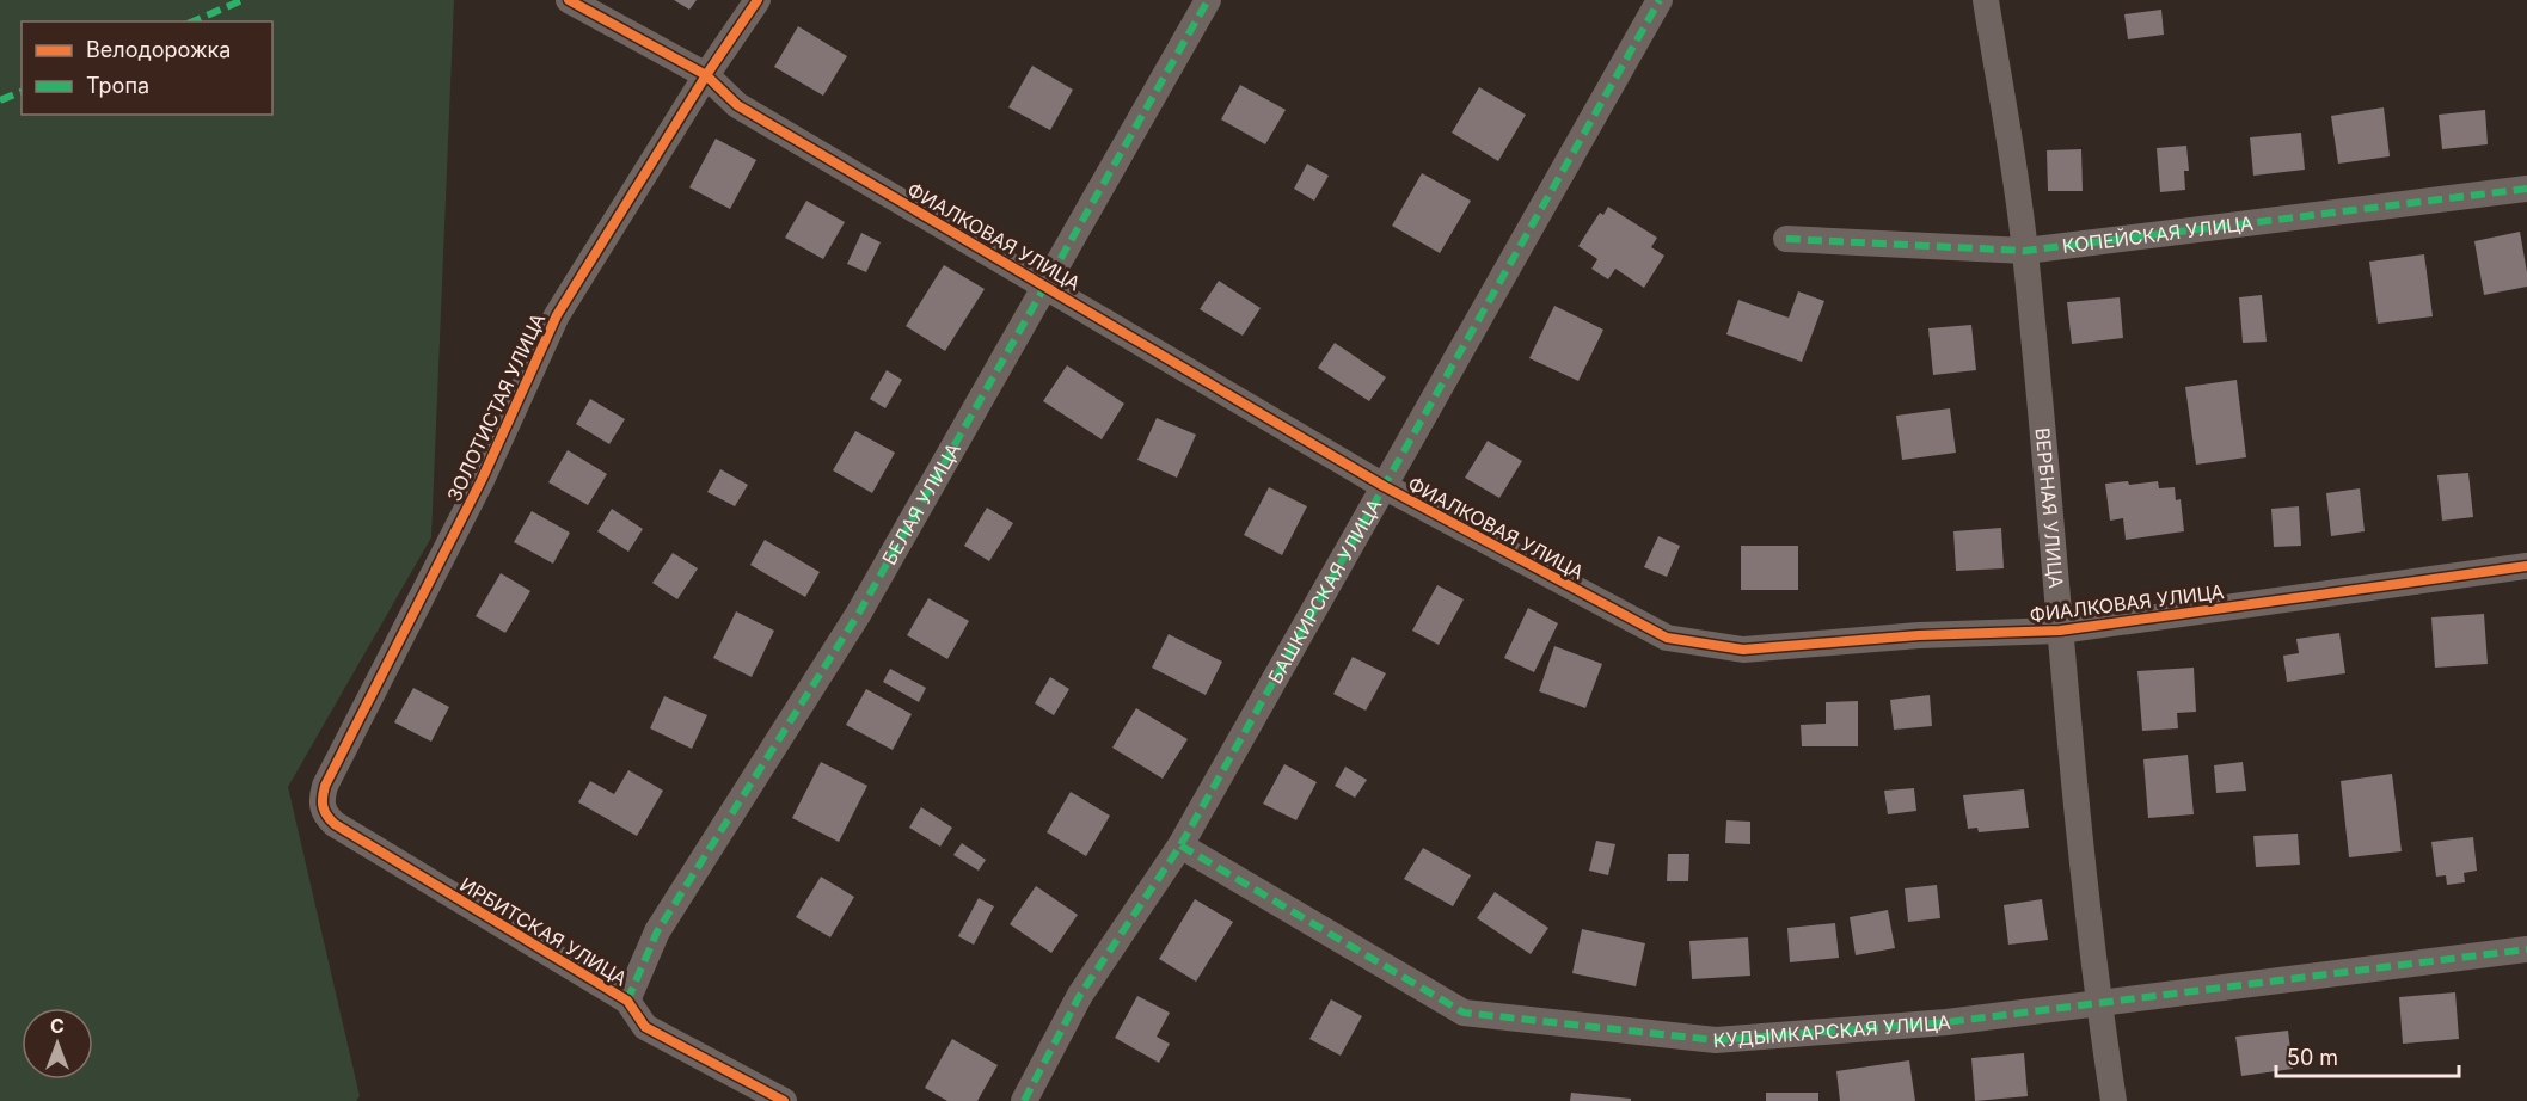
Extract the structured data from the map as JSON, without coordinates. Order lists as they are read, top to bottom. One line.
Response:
{"streets":{"street":["КОПЕЙСКАЯ УЛИЦА","ФИАЛКОВАЯ УЛИЦА","ЗОЛОТИСТАЯ УЛИЦА","БЕЛАЯ УЛИЦА","ВЕРБНАЯ УЛИЦА","БАШКИРСКАЯ УЛИЦА","ИРБИТСКАЯ УЛИЦА","КУДЫМКАРСКАЯ УЛИЦА"]},"crossings":[["КОПЕЙСКАЯ УЛИЦА","ВЕРБНАЯ УЛИЦА"],["ФИАЛКОВАЯ УЛИЦА","ЗОЛОТИСТАЯ УЛИЦА"],["ФИАЛКОВАЯ УЛИЦА","БЕЛАЯ УЛИЦА"],["ФИАЛКОВАЯ УЛИЦА","ВЕРБНАЯ УЛИЦА"],["ФИАЛКОВАЯ УЛИЦА","БАШКИРСКАЯ УЛИЦА"],["ЗОЛОТИСТАЯ УЛИЦА","ИРБИТСКАЯ УЛИЦА"],["БЕЛАЯ УЛИЦА","ИРБИТСКАЯ УЛИЦА"],["ВЕРБНАЯ УЛИЦА","КУДЫМКАРСКАЯ УЛИЦА"],["БАШКИРСКАЯ УЛИЦА","КУДЫМКАРСКАЯ УЛИЦА"]],"legend":["Велодорожка","Тропа"],"scale_bar":"50 m","north":"top"}
